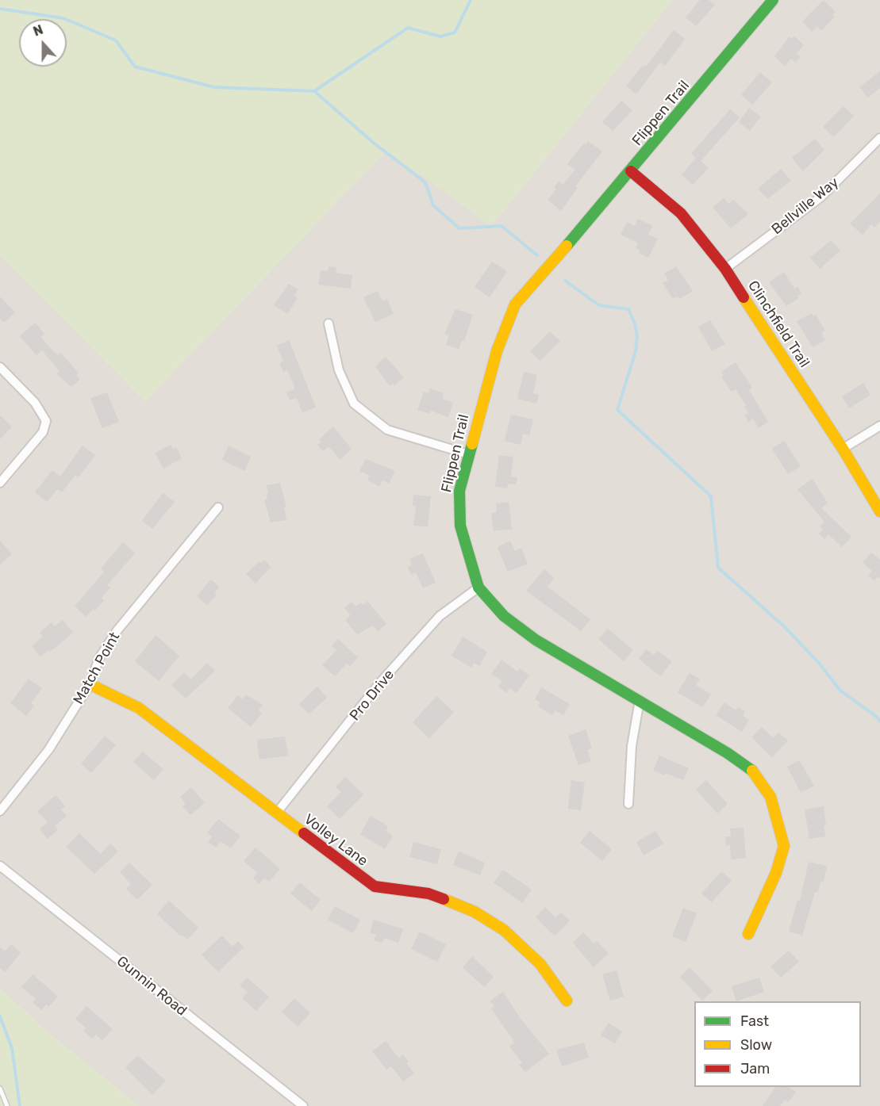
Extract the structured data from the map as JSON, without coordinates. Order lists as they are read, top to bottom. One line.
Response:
{"streets":{"street":["Flippen Trail","Bellville Way","Clinchfield Trail","Match Point","Pro Drive","Volley Lane","Gunnin Road"]},"crossings":[["Flippen Trail","Clinchfield Trail"],["Flippen Trail","Pro Drive"],["Bellville Way","Clinchfield Trail"],["Match Point","Volley Lane"],["Pro Drive","Volley Lane"]],"legend":["Fast","Slow","Jam"],"north":"top"}
